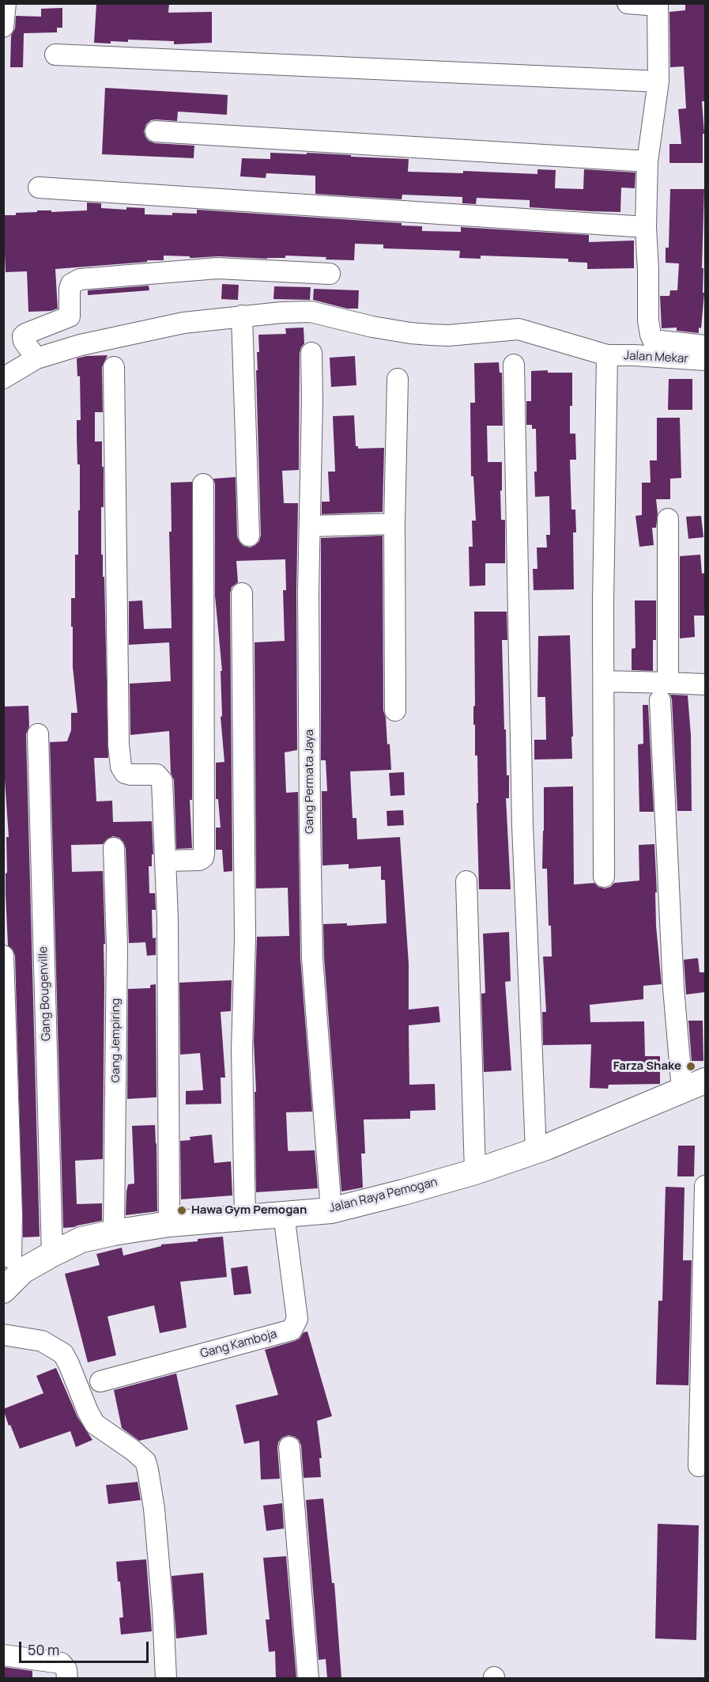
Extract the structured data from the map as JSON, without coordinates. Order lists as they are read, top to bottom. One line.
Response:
{"streets":{"street":["Jalan Mekar","Gang Permata Jaya","Gang Bougenville","Gang Jempiring","Jalan Raya Pemogan","Gang Kamboja"]},"crossings":[["Gang Permata Jaya","Jalan Raya Pemogan"],["Gang Bougenville","Jalan Raya Pemogan"],["Gang Jempiring","Jalan Raya Pemogan"],["Jalan Raya Pemogan","Gang Kamboja"]],"places":["Farza Shake","Hawa Gym Pemogan"],"scale_bar":"50 m"}
